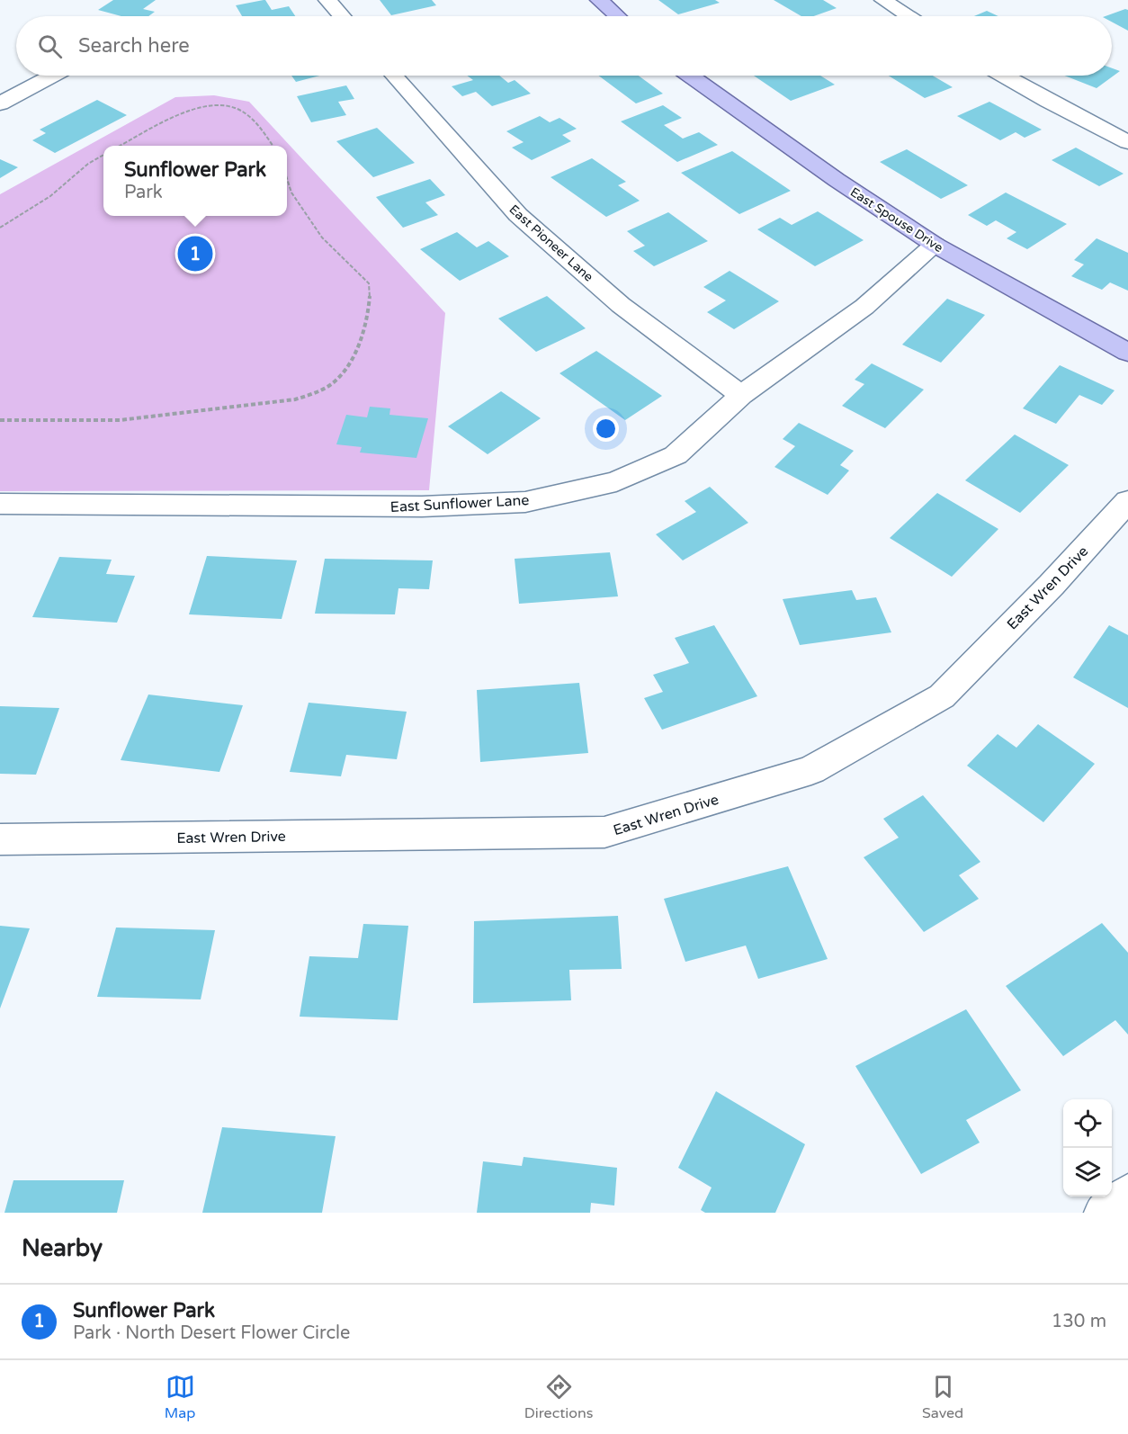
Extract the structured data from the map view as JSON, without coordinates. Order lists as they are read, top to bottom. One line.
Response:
{"streets":{"main road":["East Spouse Drive"],"street":["East Pioneer Lane","East Sunflower Lane","East Wren Drive"]},"crossings":[["East Spouse Drive","East Sunflower Lane"],["East Pioneer Lane","East Sunflower Lane"]],"page":{"search":"Search here","popup":["Sunflower Park","Park"],"pins":"1","heading":"Nearby","list":[{"mark":"1","name":"Sunflower Park","note":"Park · North Desert Flower Circle","value":"130 m"}],"nav":["Map","Directions","Saved"]}}
